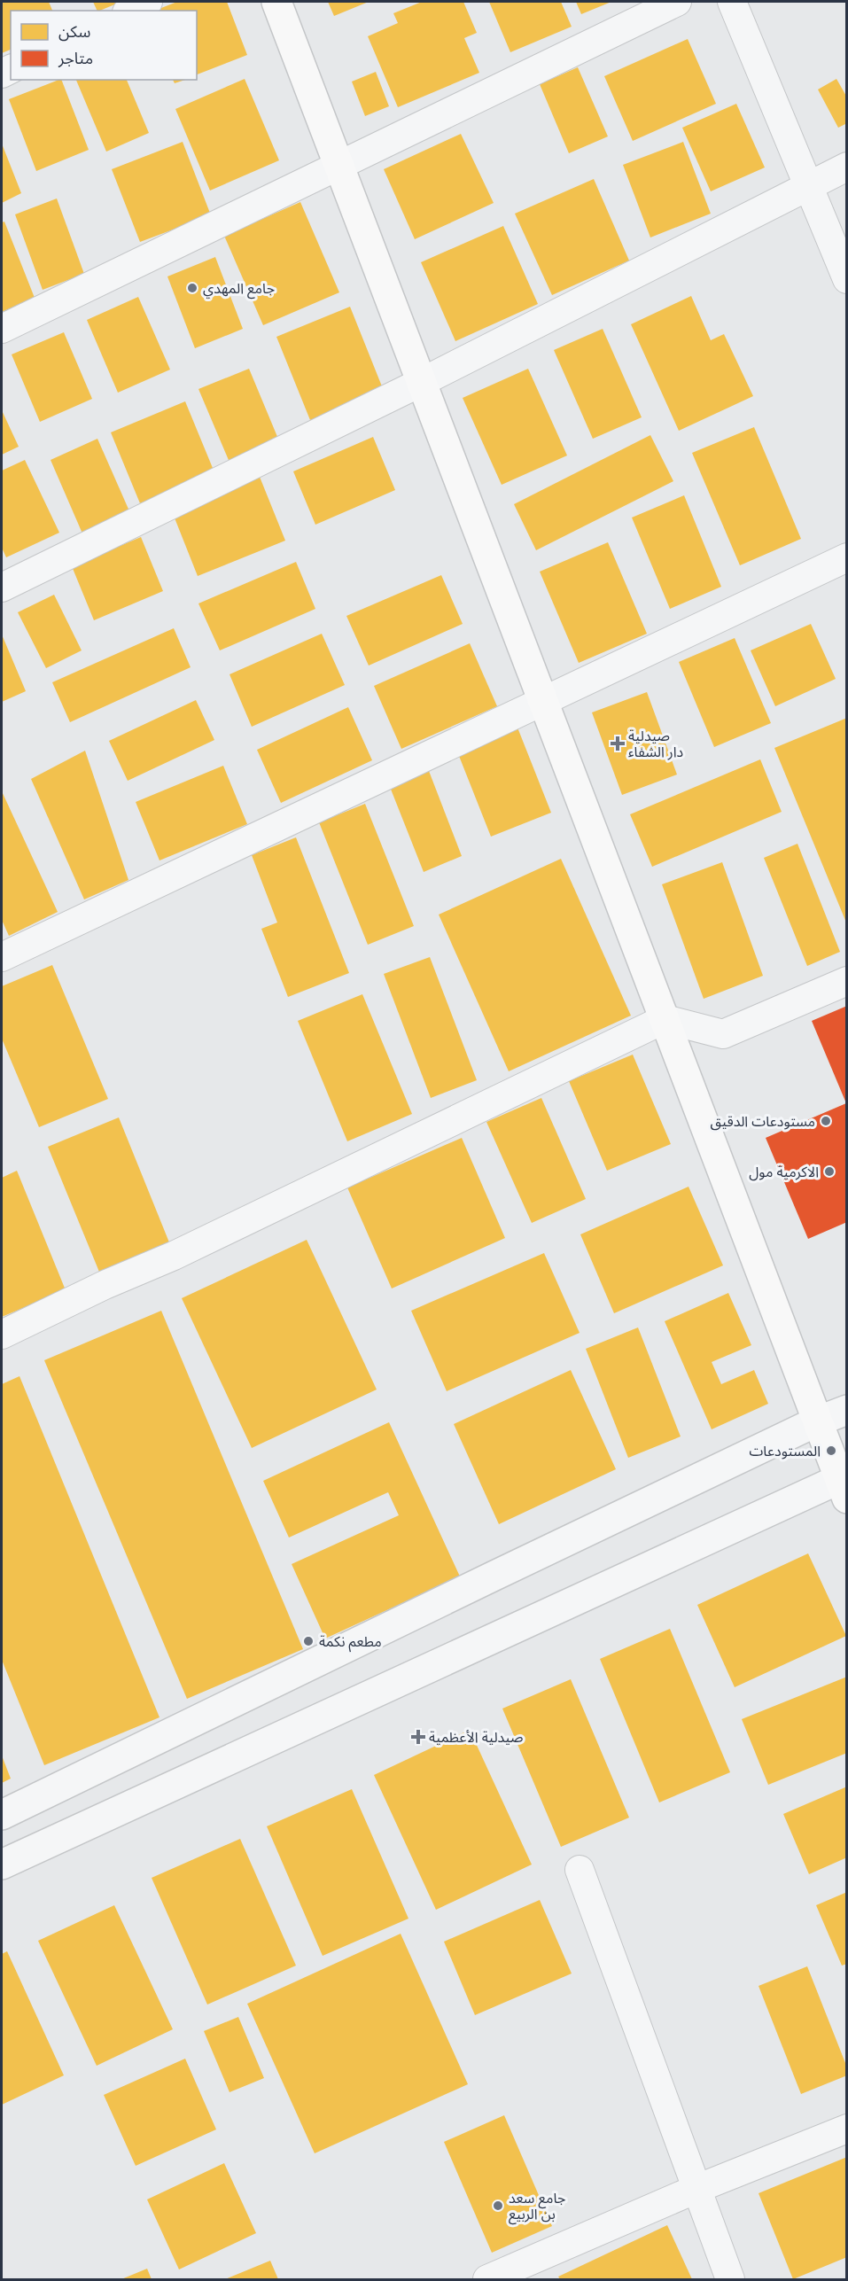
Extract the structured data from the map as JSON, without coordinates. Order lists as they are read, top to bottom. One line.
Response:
{"places":{"other":["جامع المهدي","مستودعات الدقيق","الاكرمية مول","المستودعات","مطعم نكمة","جامع سعد بن الربيع"],"health":["صيدلية دار الشفاء","صيدلية الأعظمية"]},"legend":["سكن","متاجر"]}
